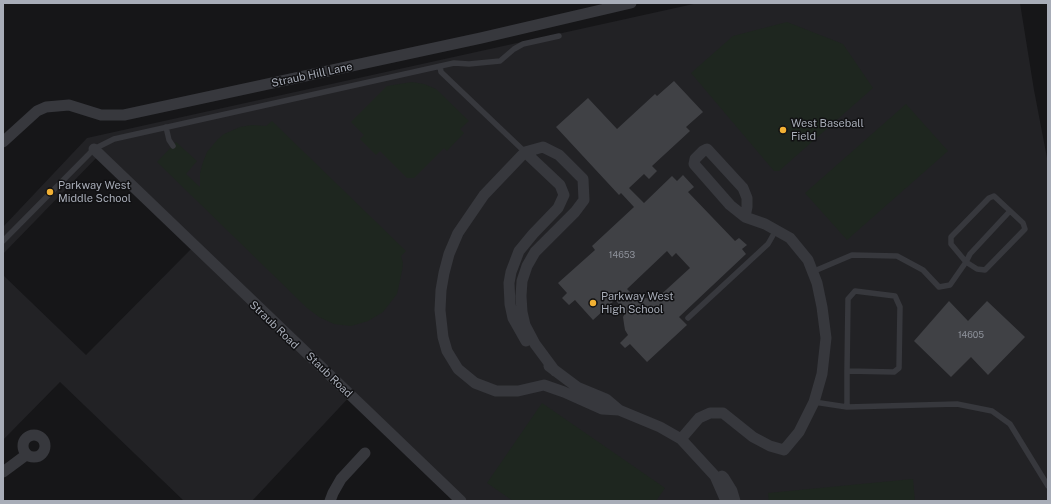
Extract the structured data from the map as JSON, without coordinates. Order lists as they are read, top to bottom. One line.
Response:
{"streets":{"street":["Straub Hill Lane","Straub Road","Staub Road"]},"crossings":[["Straub Road","Staub Road"]],"places":["West Baseball Field","Parkway West Middle School","Parkway West High School"],"house_numbers":["14653","14605"]}
